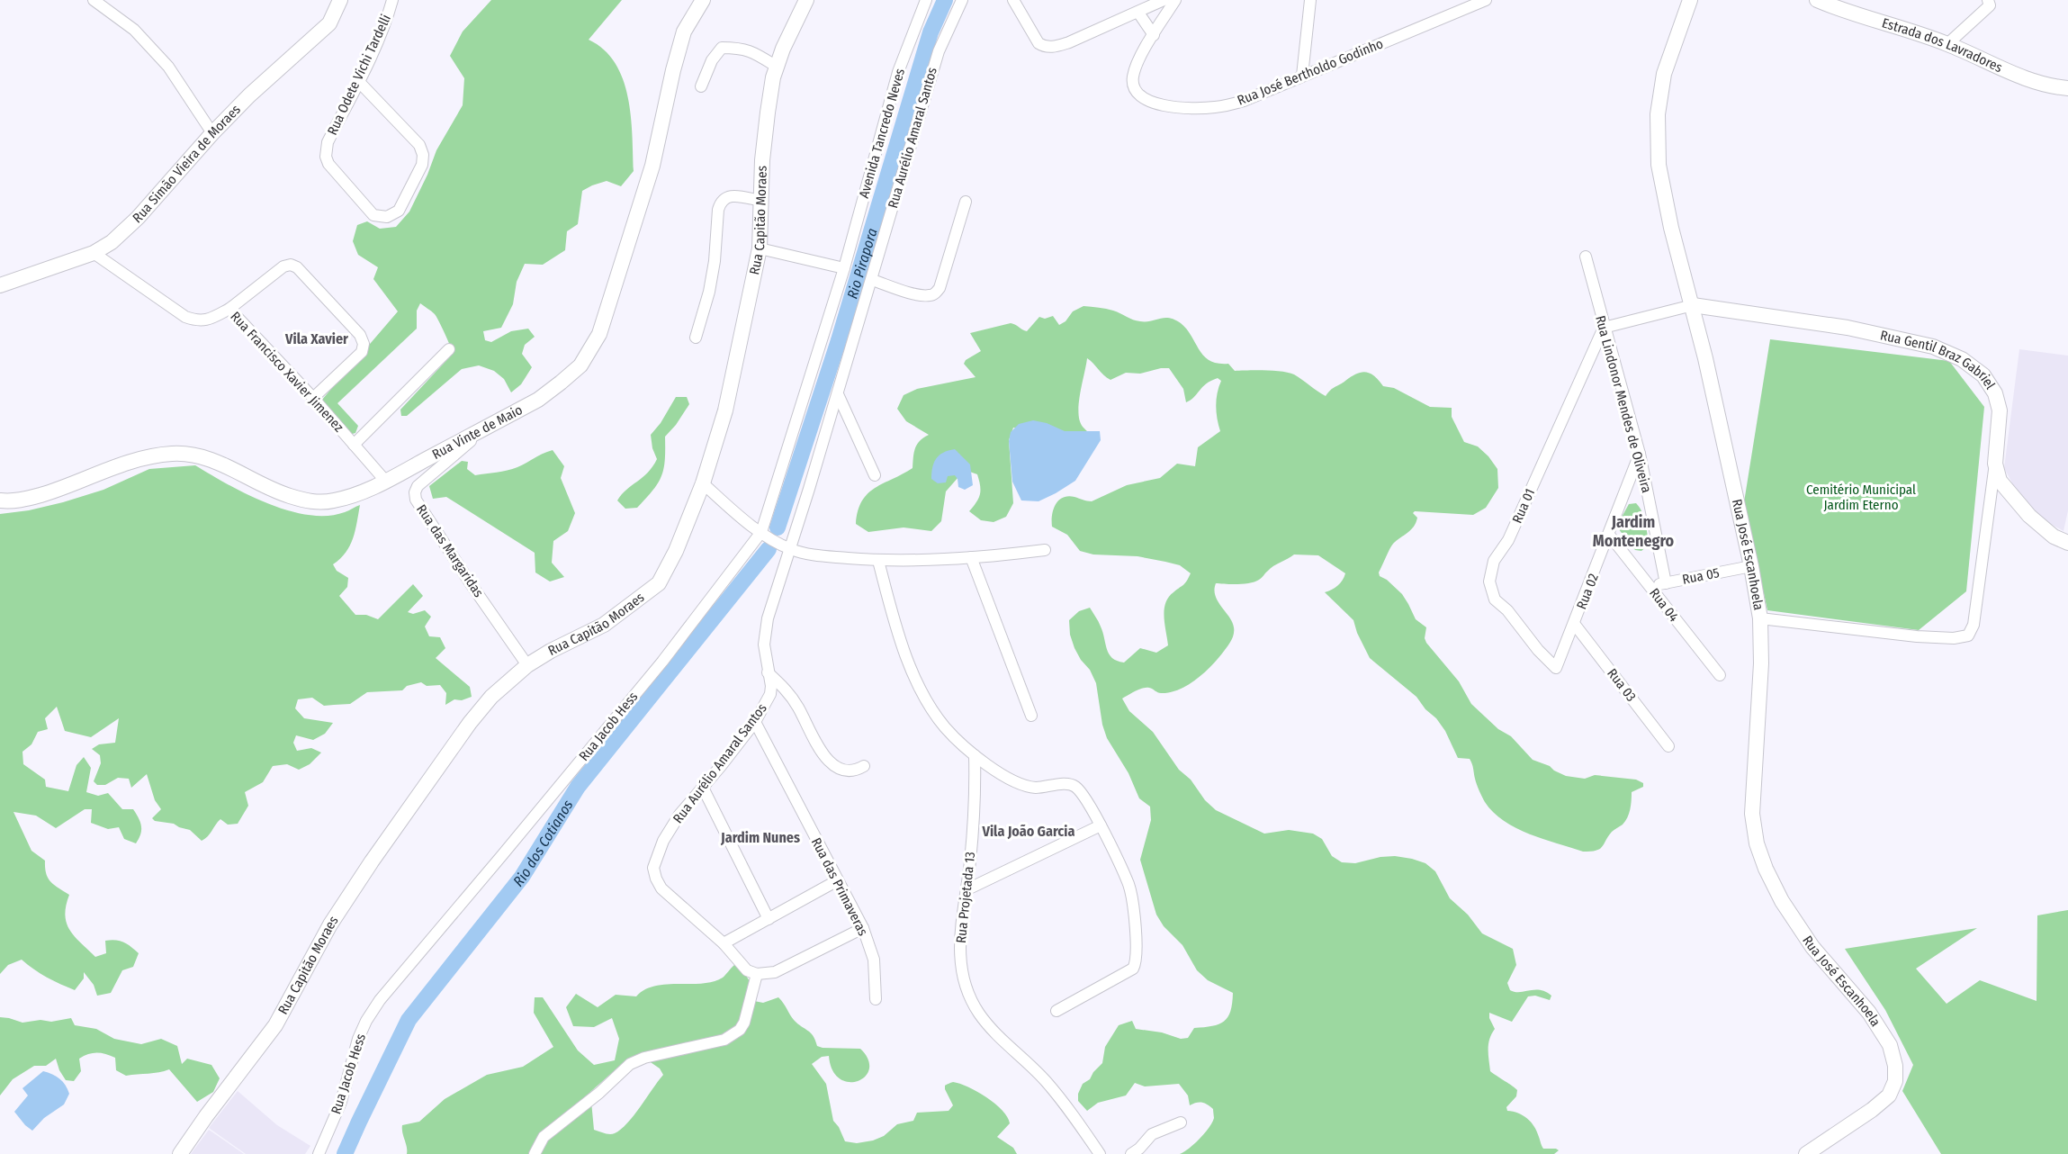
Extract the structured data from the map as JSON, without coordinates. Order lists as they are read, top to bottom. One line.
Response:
{"streets":{"street":["Estrada dos Lavradores","Rua José Bertholdo Godinho","Rua Odete Vichi Tardelli","Avenida Tancredo Neves","Rua Aurélio Amaral Santos","Rua Simão Vieira de Moraes","Rua Capitão Moraes","Rua Gentil Braz Gabriel","Rua Francisco Xavier Jimenez","Rua Lindonor Mendes de Oliveira","Rua Vinte de Maio","Rua 01","Rua das Margaridas","Rua José Escanhoela","Rua 05","Rua 02","Rua 04","Rua 03","Rua Jacob Hess","Rua das Primaveras","Rua Projetada 13"]},"crossings":[["Avenida Tancredo Neves","Rua Jacob Hess"],["Rua Aurélio Amaral Santos","Rua das Primaveras"],["Rua Simão Vieira de Moraes","Rua Francisco Xavier Jimenez"],["Rua Capitão Moraes","Rua das Margaridas"],["Rua Gentil Braz Gabriel","Rua José Escanhoela"],["Rua Francisco Xavier Jimenez","Rua Vinte de Maio"],["Rua Lindonor Mendes de Oliveira","Rua 01"],["Rua Lindonor Mendes de Oliveira","Rua 05"],["Rua Lindonor Mendes de Oliveira","Rua 02"],["Rua Vinte de Maio","Rua das Margaridas"],["Rua 01","Rua 02"],["Rua José Escanhoela","Rua 05"],["Rua 05","Rua 04"],["Rua 02","Rua 04"],["Rua 02","Rua 03"]],"districts":["Vila Xavier","Jardim Montenegro","Vila João Garcia","Jardim Nunes"],"water":["Rio Pirapora","Rio dos Cotianos"],"parks":["Cemitério Municipal Jardim Eterno"]}
